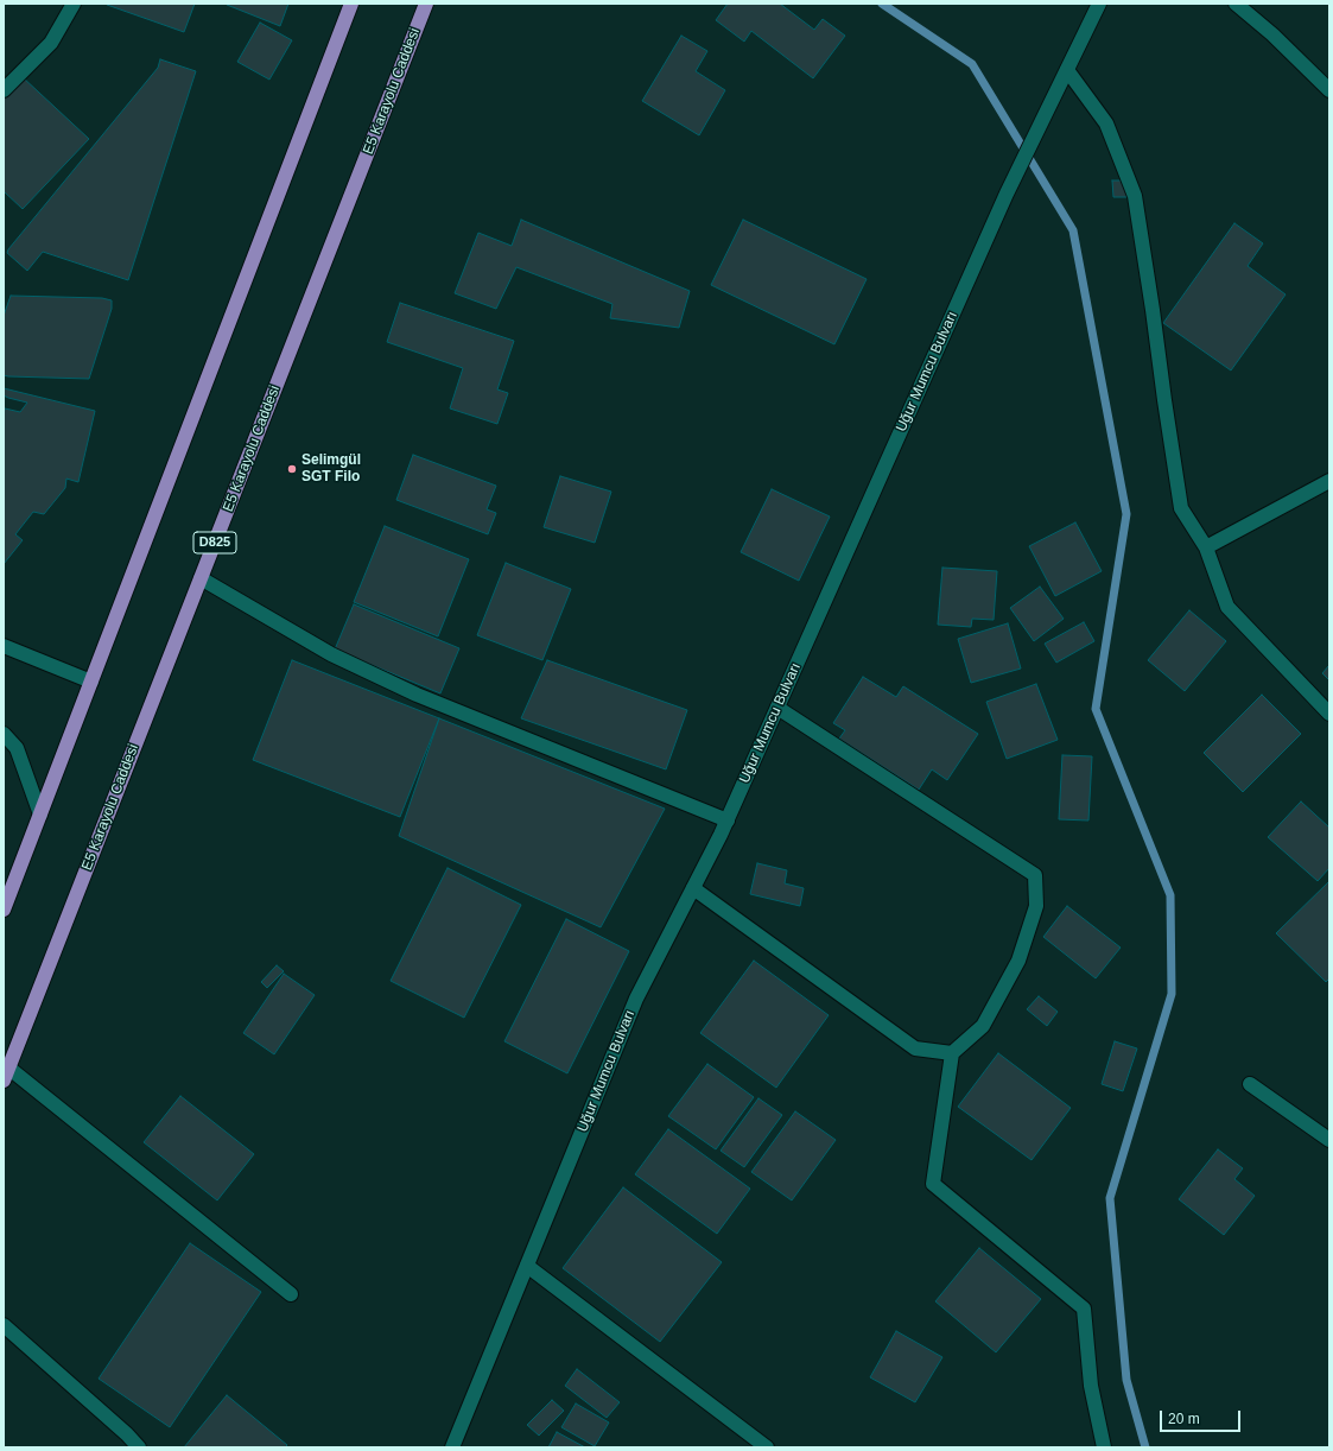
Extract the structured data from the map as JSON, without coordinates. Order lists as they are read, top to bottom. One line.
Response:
{"streets":{"highway":["E5 Karayolu Caddesi","D825"],"street":["Uğur Mumcu Bulvarı"]},"places":["Selimgül SGT Filo"],"scale_bar":"20 m"}
